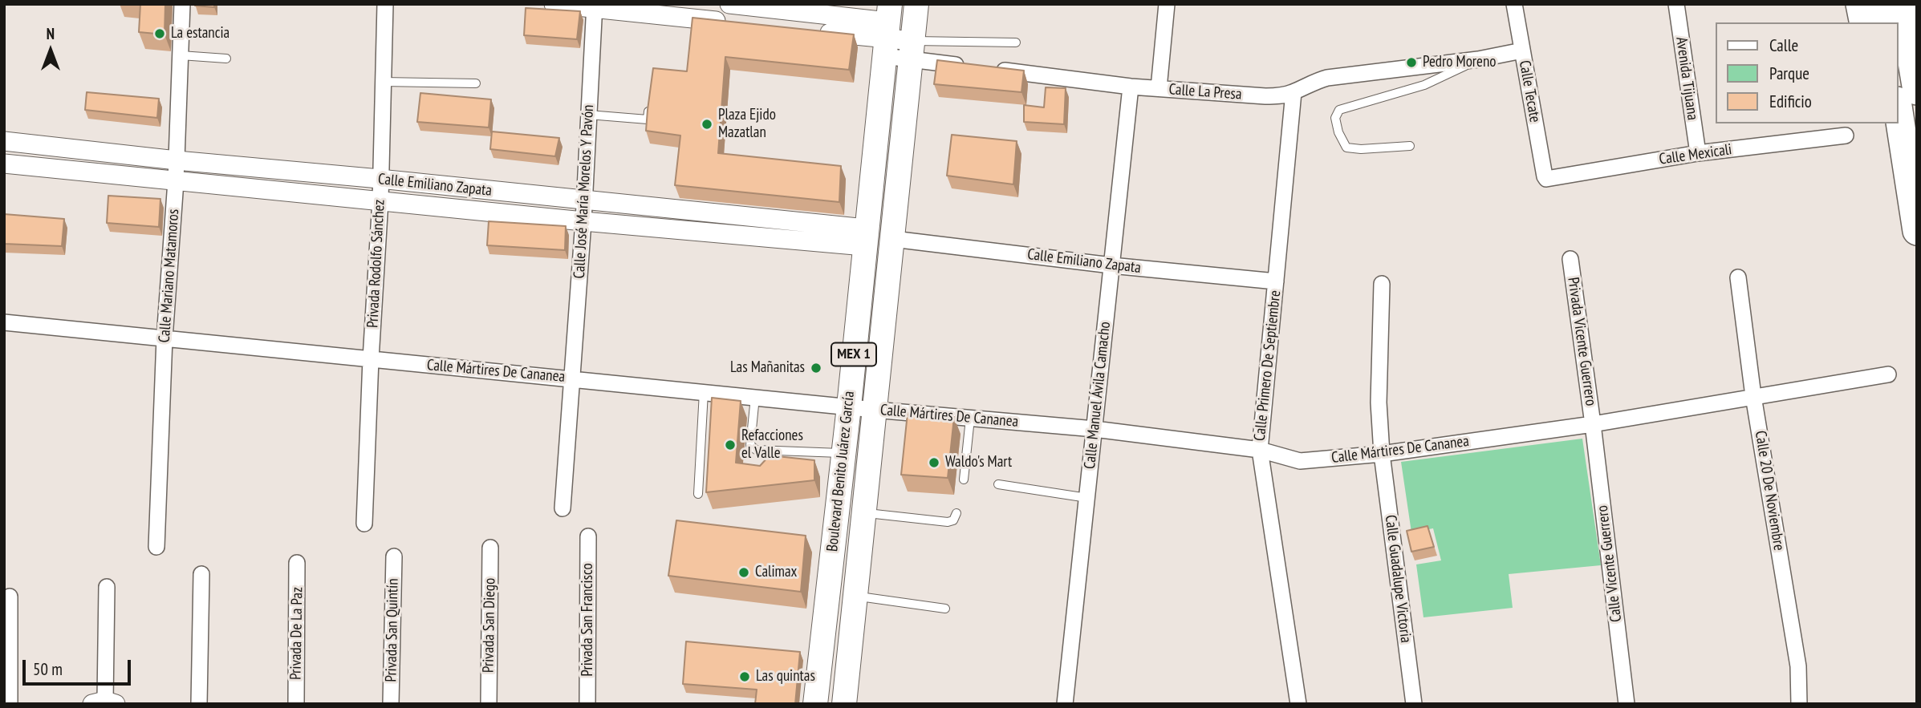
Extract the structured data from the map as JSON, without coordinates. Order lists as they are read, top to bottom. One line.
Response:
{"streets":{"main road":["MEX 1","Boulevard Benito Juárez García"],"street":["Avenida Tijuana","Calle Tecate","Calle La Presa","Calle Mexicali","Calle Emiliano Zapata","Calle José María Morelos Y Pavón","Privada Rodolfo Sánchez","Calle Mariano Matamoros","Privada Vicente Guerrero","Calle Primero De Septiembre","Calle Mártires De Cananea","Calle Manuel Ávila Camacho","Calle 20 De Noviembre","Calle Vicente Guerrero","Calle Guadalupe Victoria","Privada San Francisco","Privada San Diego","Privada San Quintín","Privada De La Paz"]},"crossings":[["Avenida Tijuana","Calle Mexicali"],["Calle Tecate","Calle La Presa"],["Calle Tecate","Calle Mexicali"],["Calle La Presa","Calle Primero De Septiembre"],["Calle La Presa","Calle Manuel Ávila Camacho"],["Calle Emiliano Zapata","Calle José María Morelos Y Pavón"],["Calle Emiliano Zapata","Privada Rodolfo Sánchez"],["Calle Emiliano Zapata","Calle Mariano Matamoros"],["Calle Emiliano Zapata","Calle Primero De Septiembre"],["Calle Emiliano Zapata","Calle Manuel Ávila Camacho"],["Calle Emiliano Zapata","Boulevard Benito Juárez García"],["Calle José María Morelos Y Pavón","Calle Mártires De Cananea"],["Privada Rodolfo Sánchez","Calle Mártires De Cananea"],["Calle Mariano Matamoros","Calle Mártires De Cananea"],["Privada Vicente Guerrero","Calle Mártires De Cananea"],["Privada Vicente Guerrero","Calle Vicente Guerrero"],["Calle Primero De Septiembre","Calle Mártires De Cananea"],["Calle Mártires De Cananea","Calle Manuel Ávila Camacho"],["Calle Mártires De Cananea","Boulevard Benito Juárez García"],["Calle Mártires De Cananea","Calle 20 De Noviembre"],["Calle Mártires De Cananea","Calle Vicente Guerrero"],["Calle Mártires De Cananea","Calle Guadalupe Victoria"]],"places":["La estancia","Pedro Moreno","Plaza Ejido Mazatlan","Las Mañanitas","Refacciones el Valle","Waldo's Mart","Calimax","Las quintas"],"legend":["Calle","Parque","Edificio"],"scale_bar":"50 m","north":"top"}
